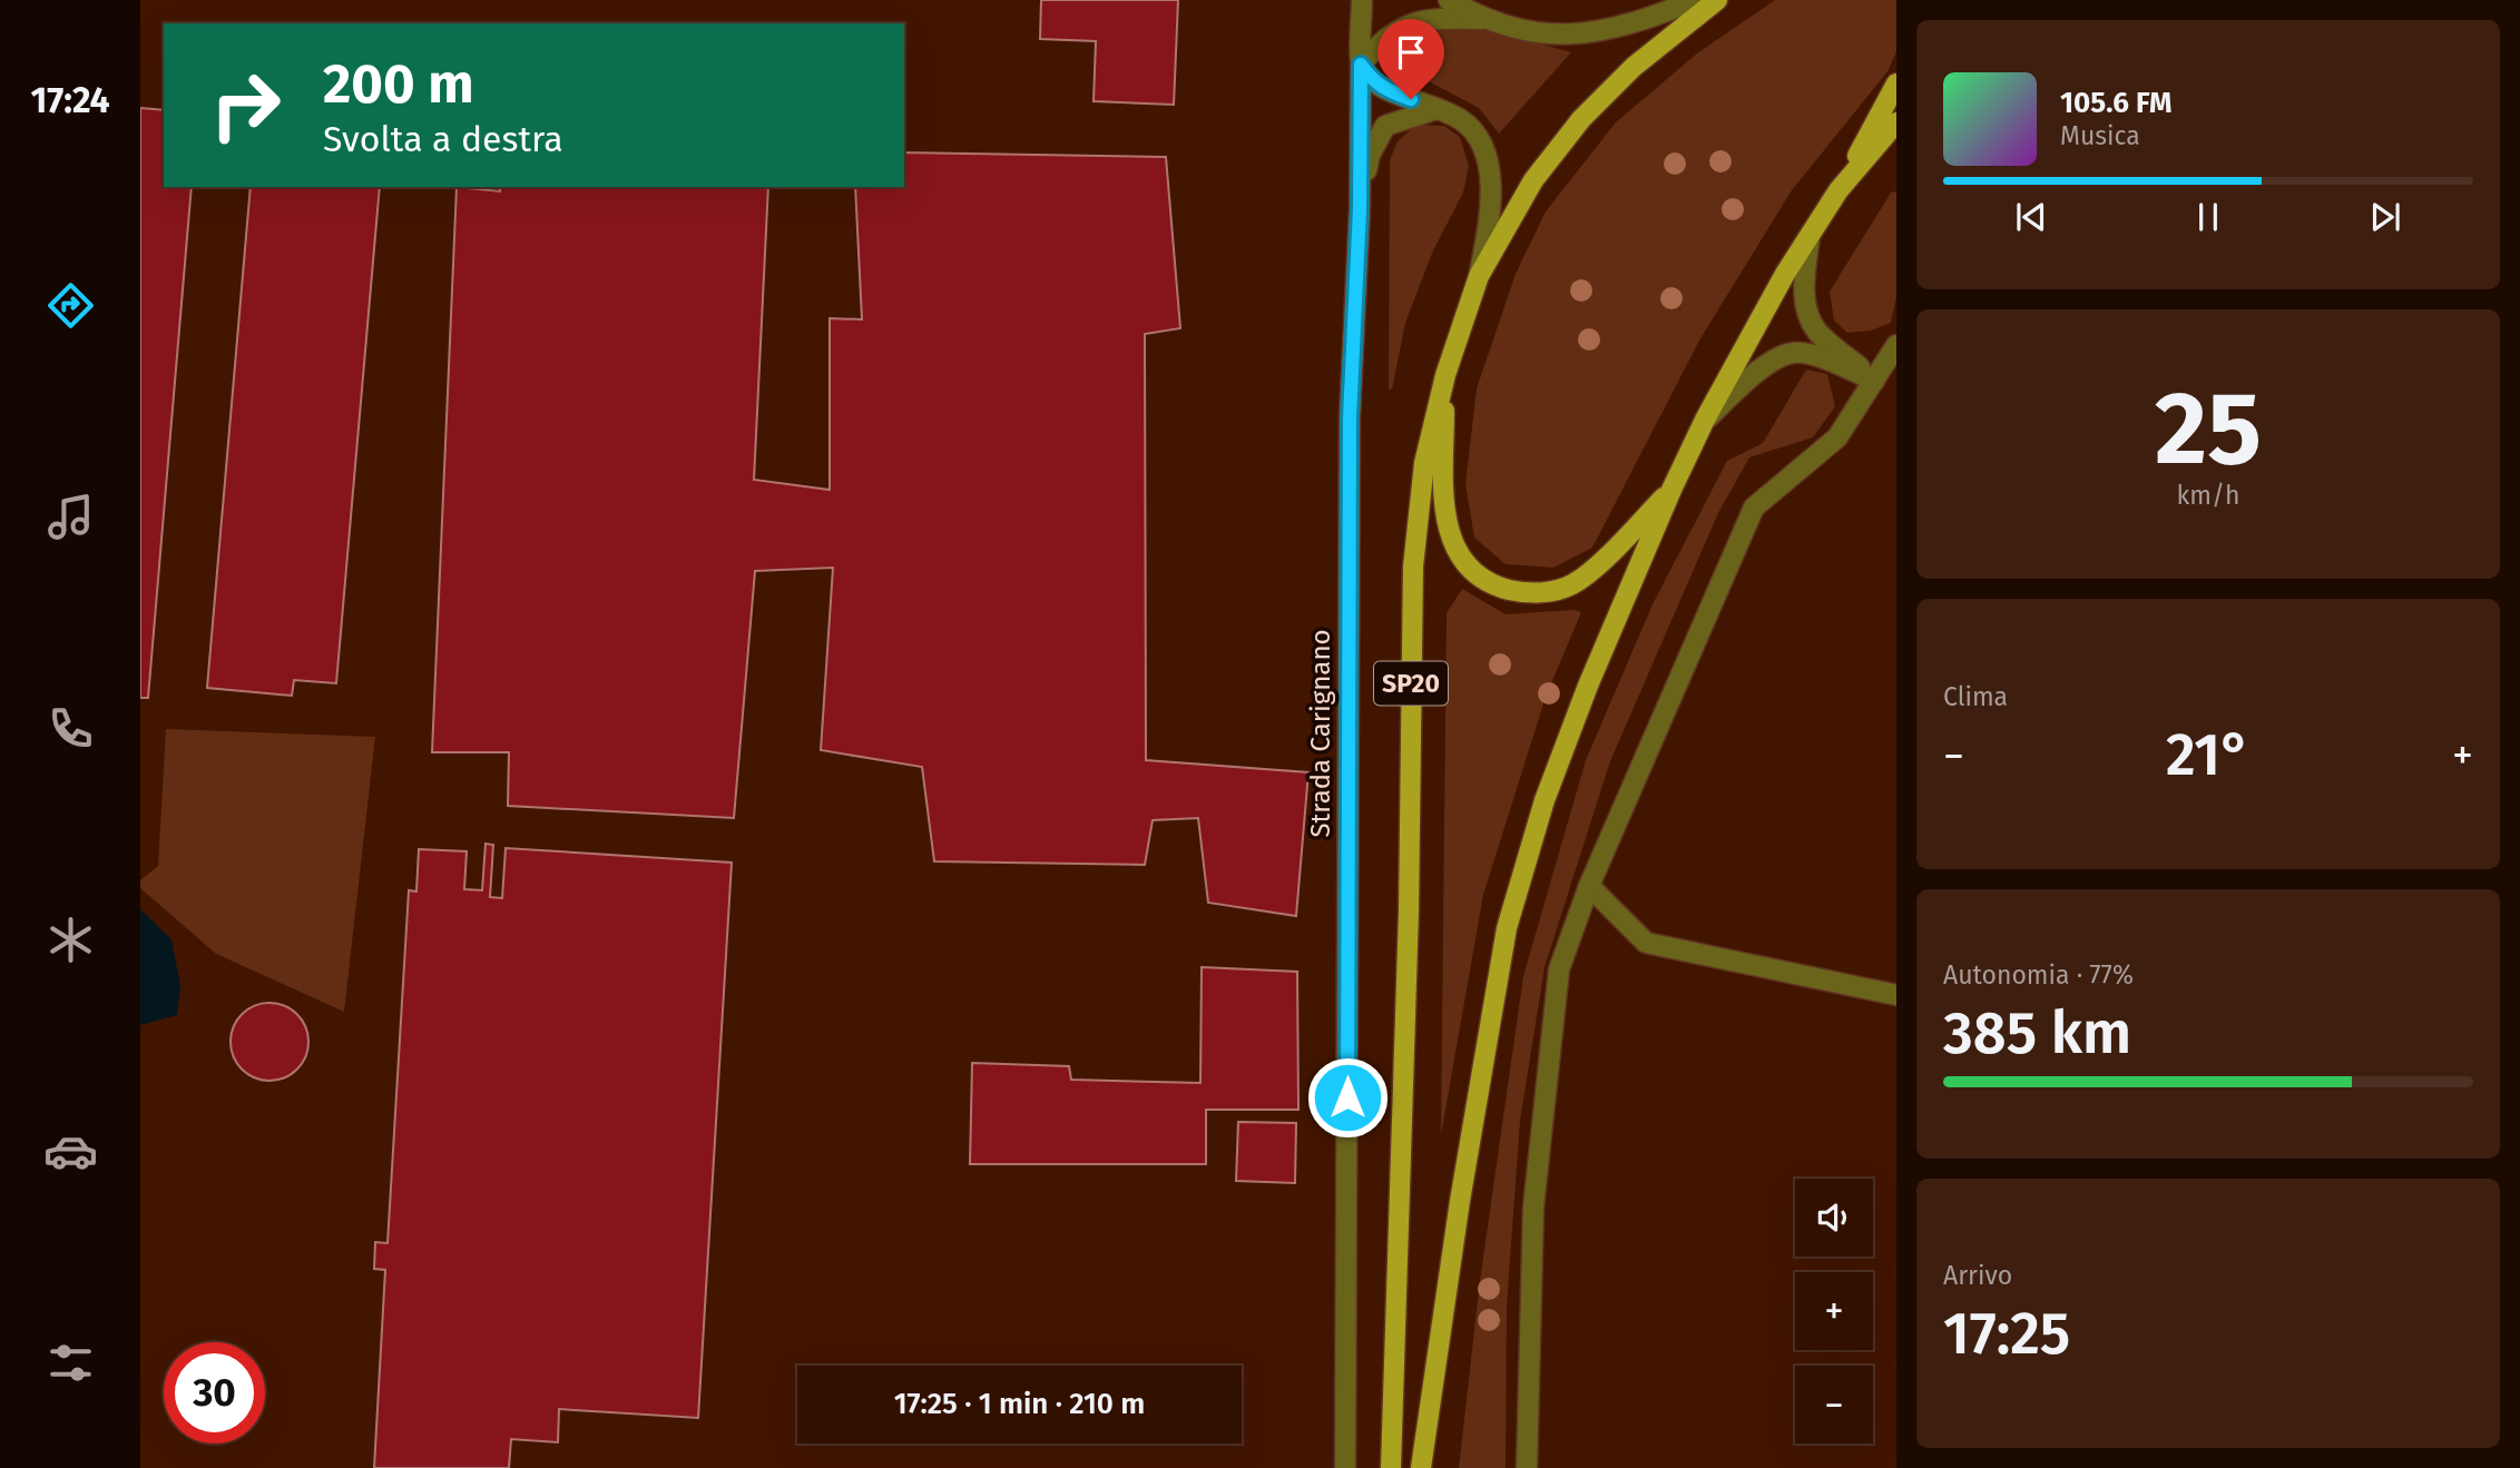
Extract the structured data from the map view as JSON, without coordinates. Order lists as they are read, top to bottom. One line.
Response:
{"streets":{"main road":["SP20"],"street":["Strada Carignano"]},"page":{"tabs":"17:24","turn":["200 m","Svolta a destra"],"song":["105.6 FM","Musica"],"tile":[["25","km/h"],"Clima",["Autonomia · 77%","385 km"],["Arrivo","17:25"]],"heat":["−","21°","+"],"map_buttons":["+","−"],"limit":"30","trip":"17:25 · 1 min · 210 m"}}
